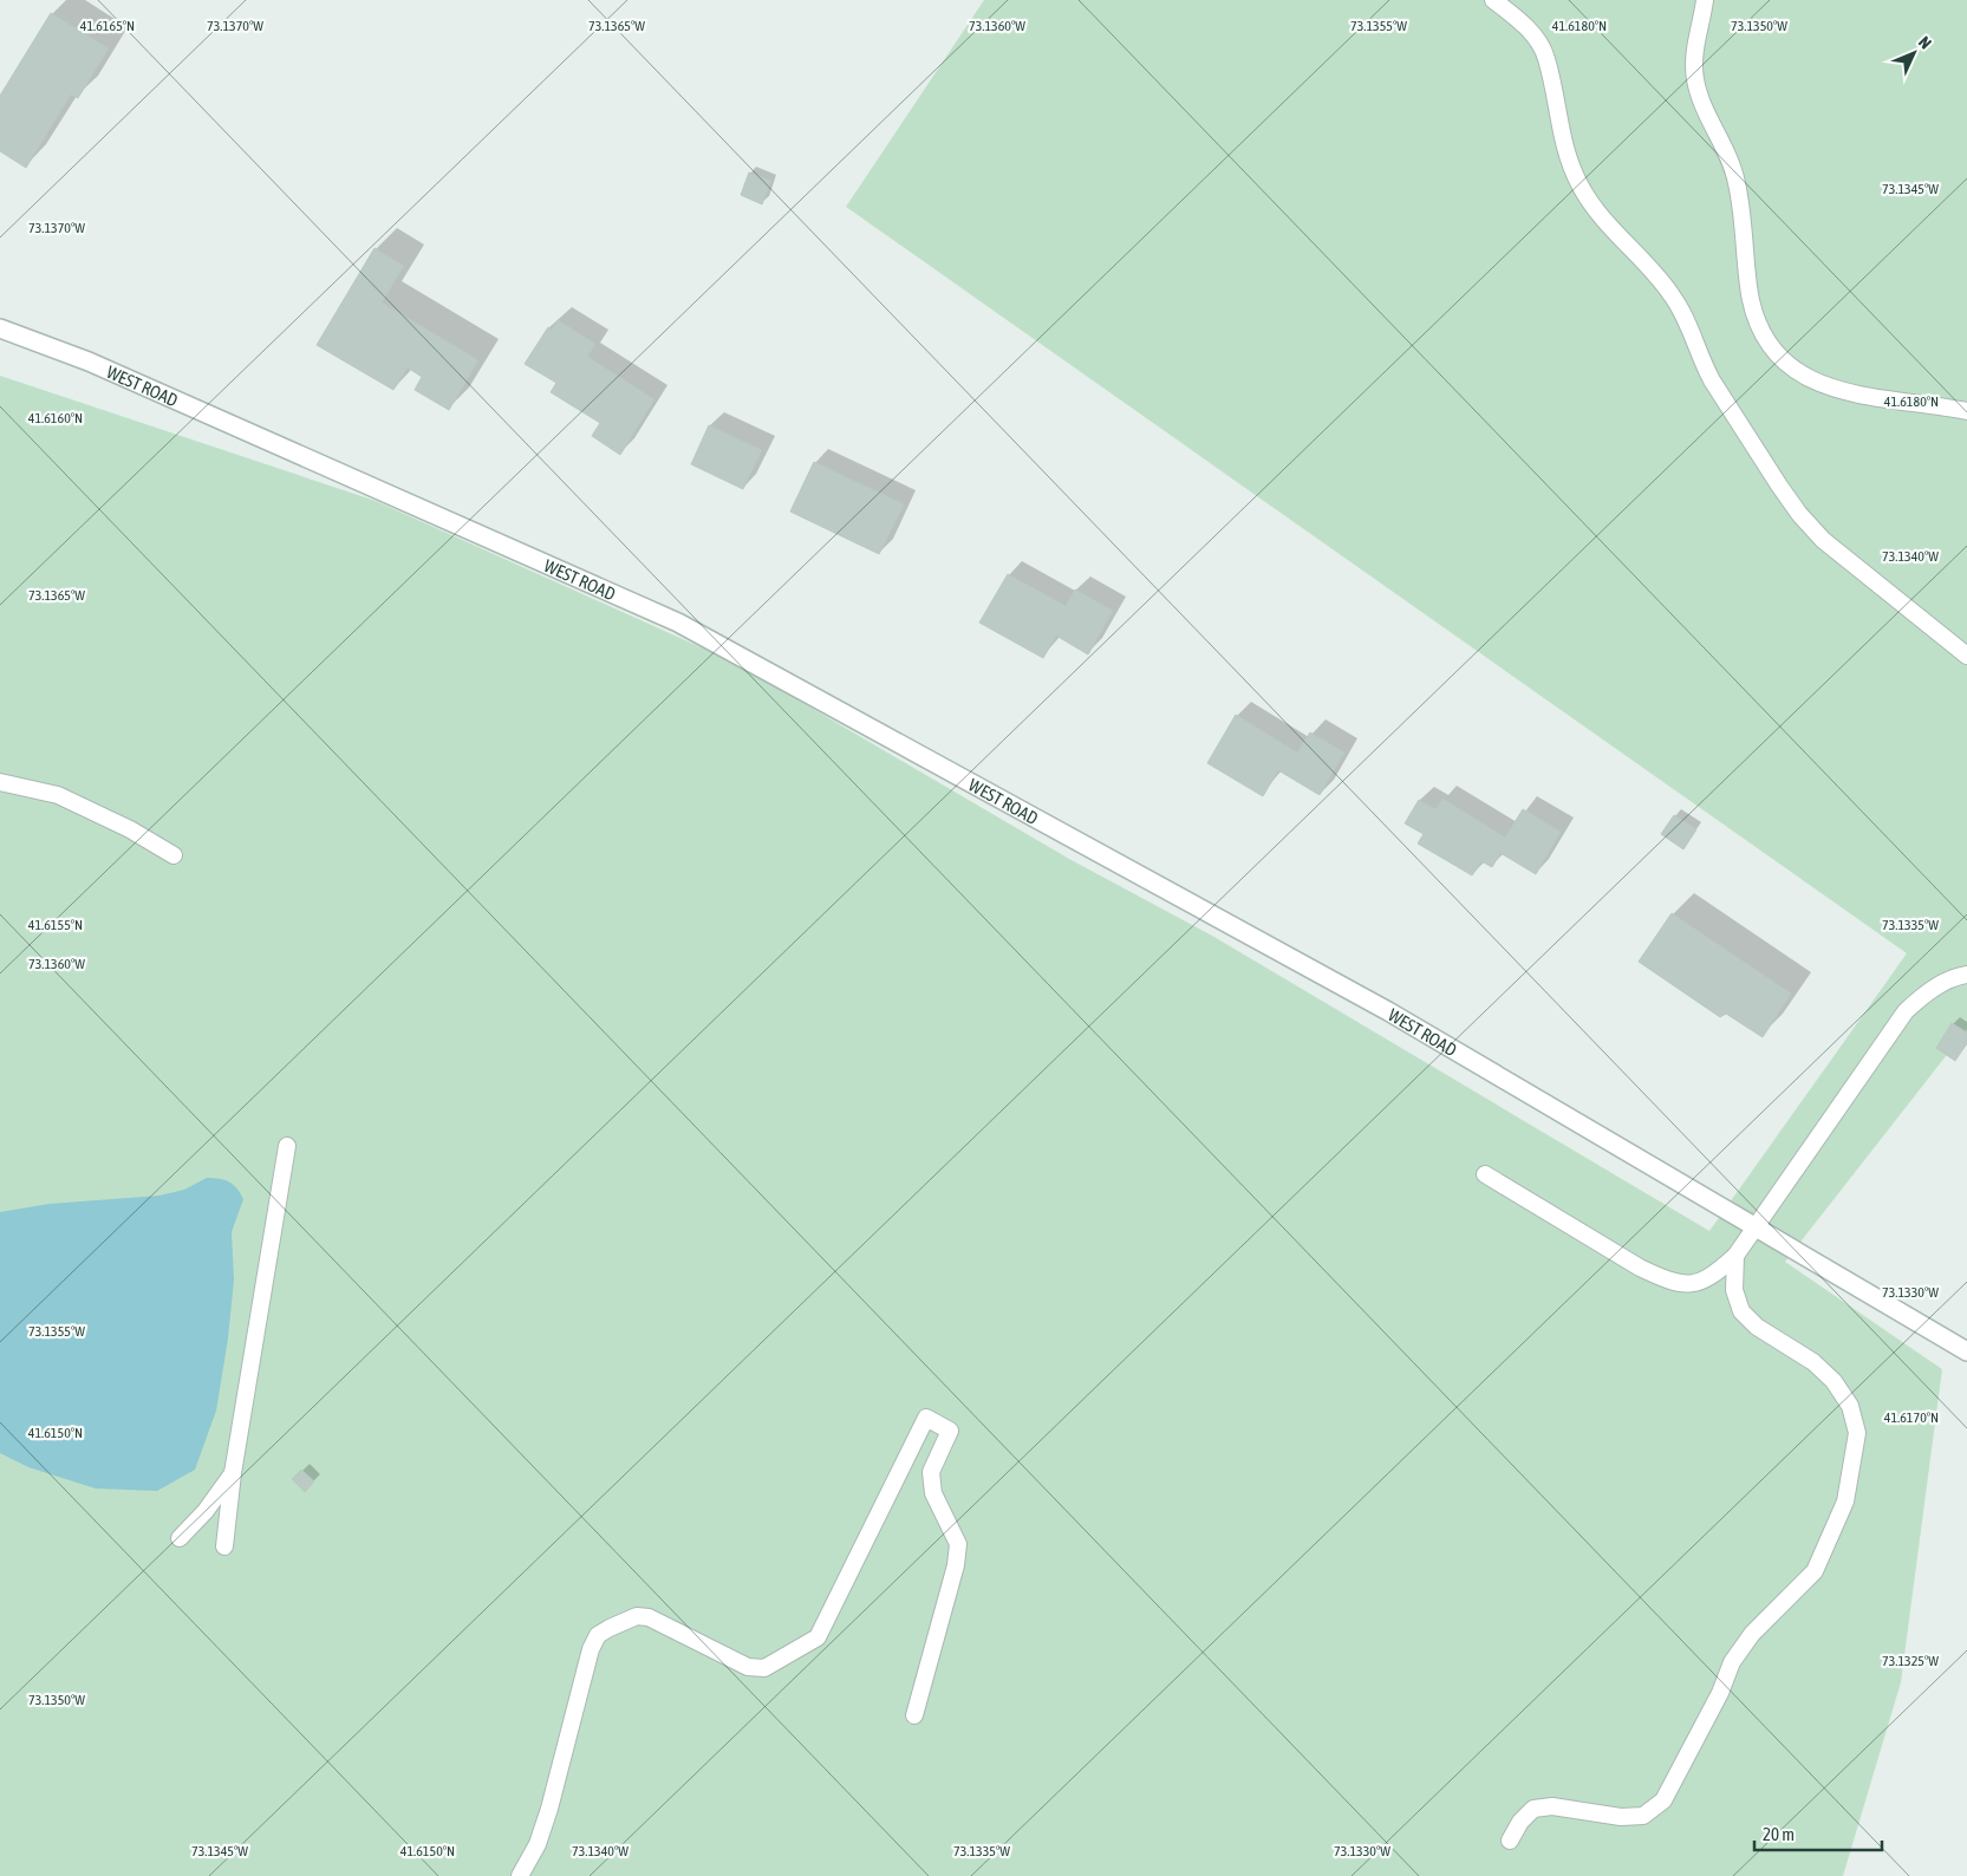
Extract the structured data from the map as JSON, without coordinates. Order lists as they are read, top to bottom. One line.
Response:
{"streets":{"street":["WEST ROAD"]},"scale_bar":"20 m","north":"top right","coordinates":["73.1370°W","73.1365°W","73.1360°W","73.1355°W","73.1350°W","41.6165°N","41.6180°N","73.1345°W","41.6160°N","73.1340°W","73.1335°W","41.6155°N","73.1330°W","41.6170°N","41.6150°N","73.1325°W"]}
